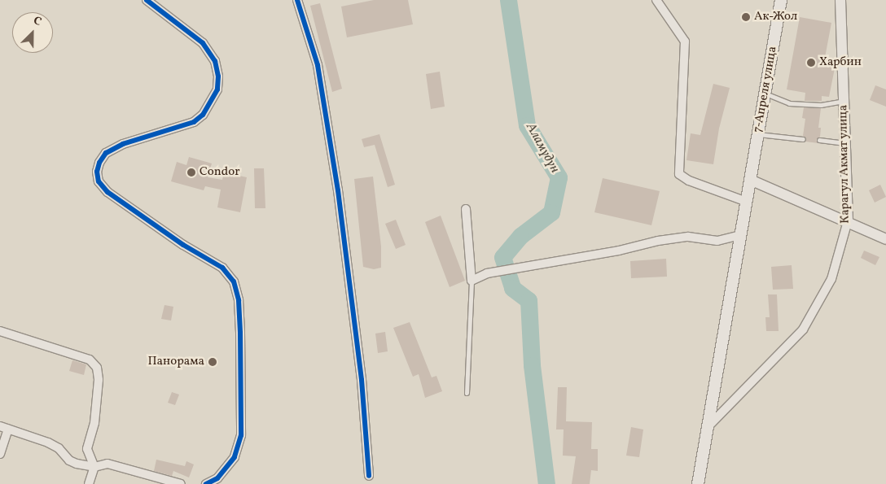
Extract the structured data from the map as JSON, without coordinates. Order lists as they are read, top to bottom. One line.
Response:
{"streets":{"main road":["7-Апреля улица"],"street":["Карагул Акмат улица"]},"crossings":[["7-Апреля улица","Карагул Акмат улица"]],"water":["Аламүдүн"],"places":["Ак-Жол","Харбин","Condor","Панорама"],"north":"top right"}
